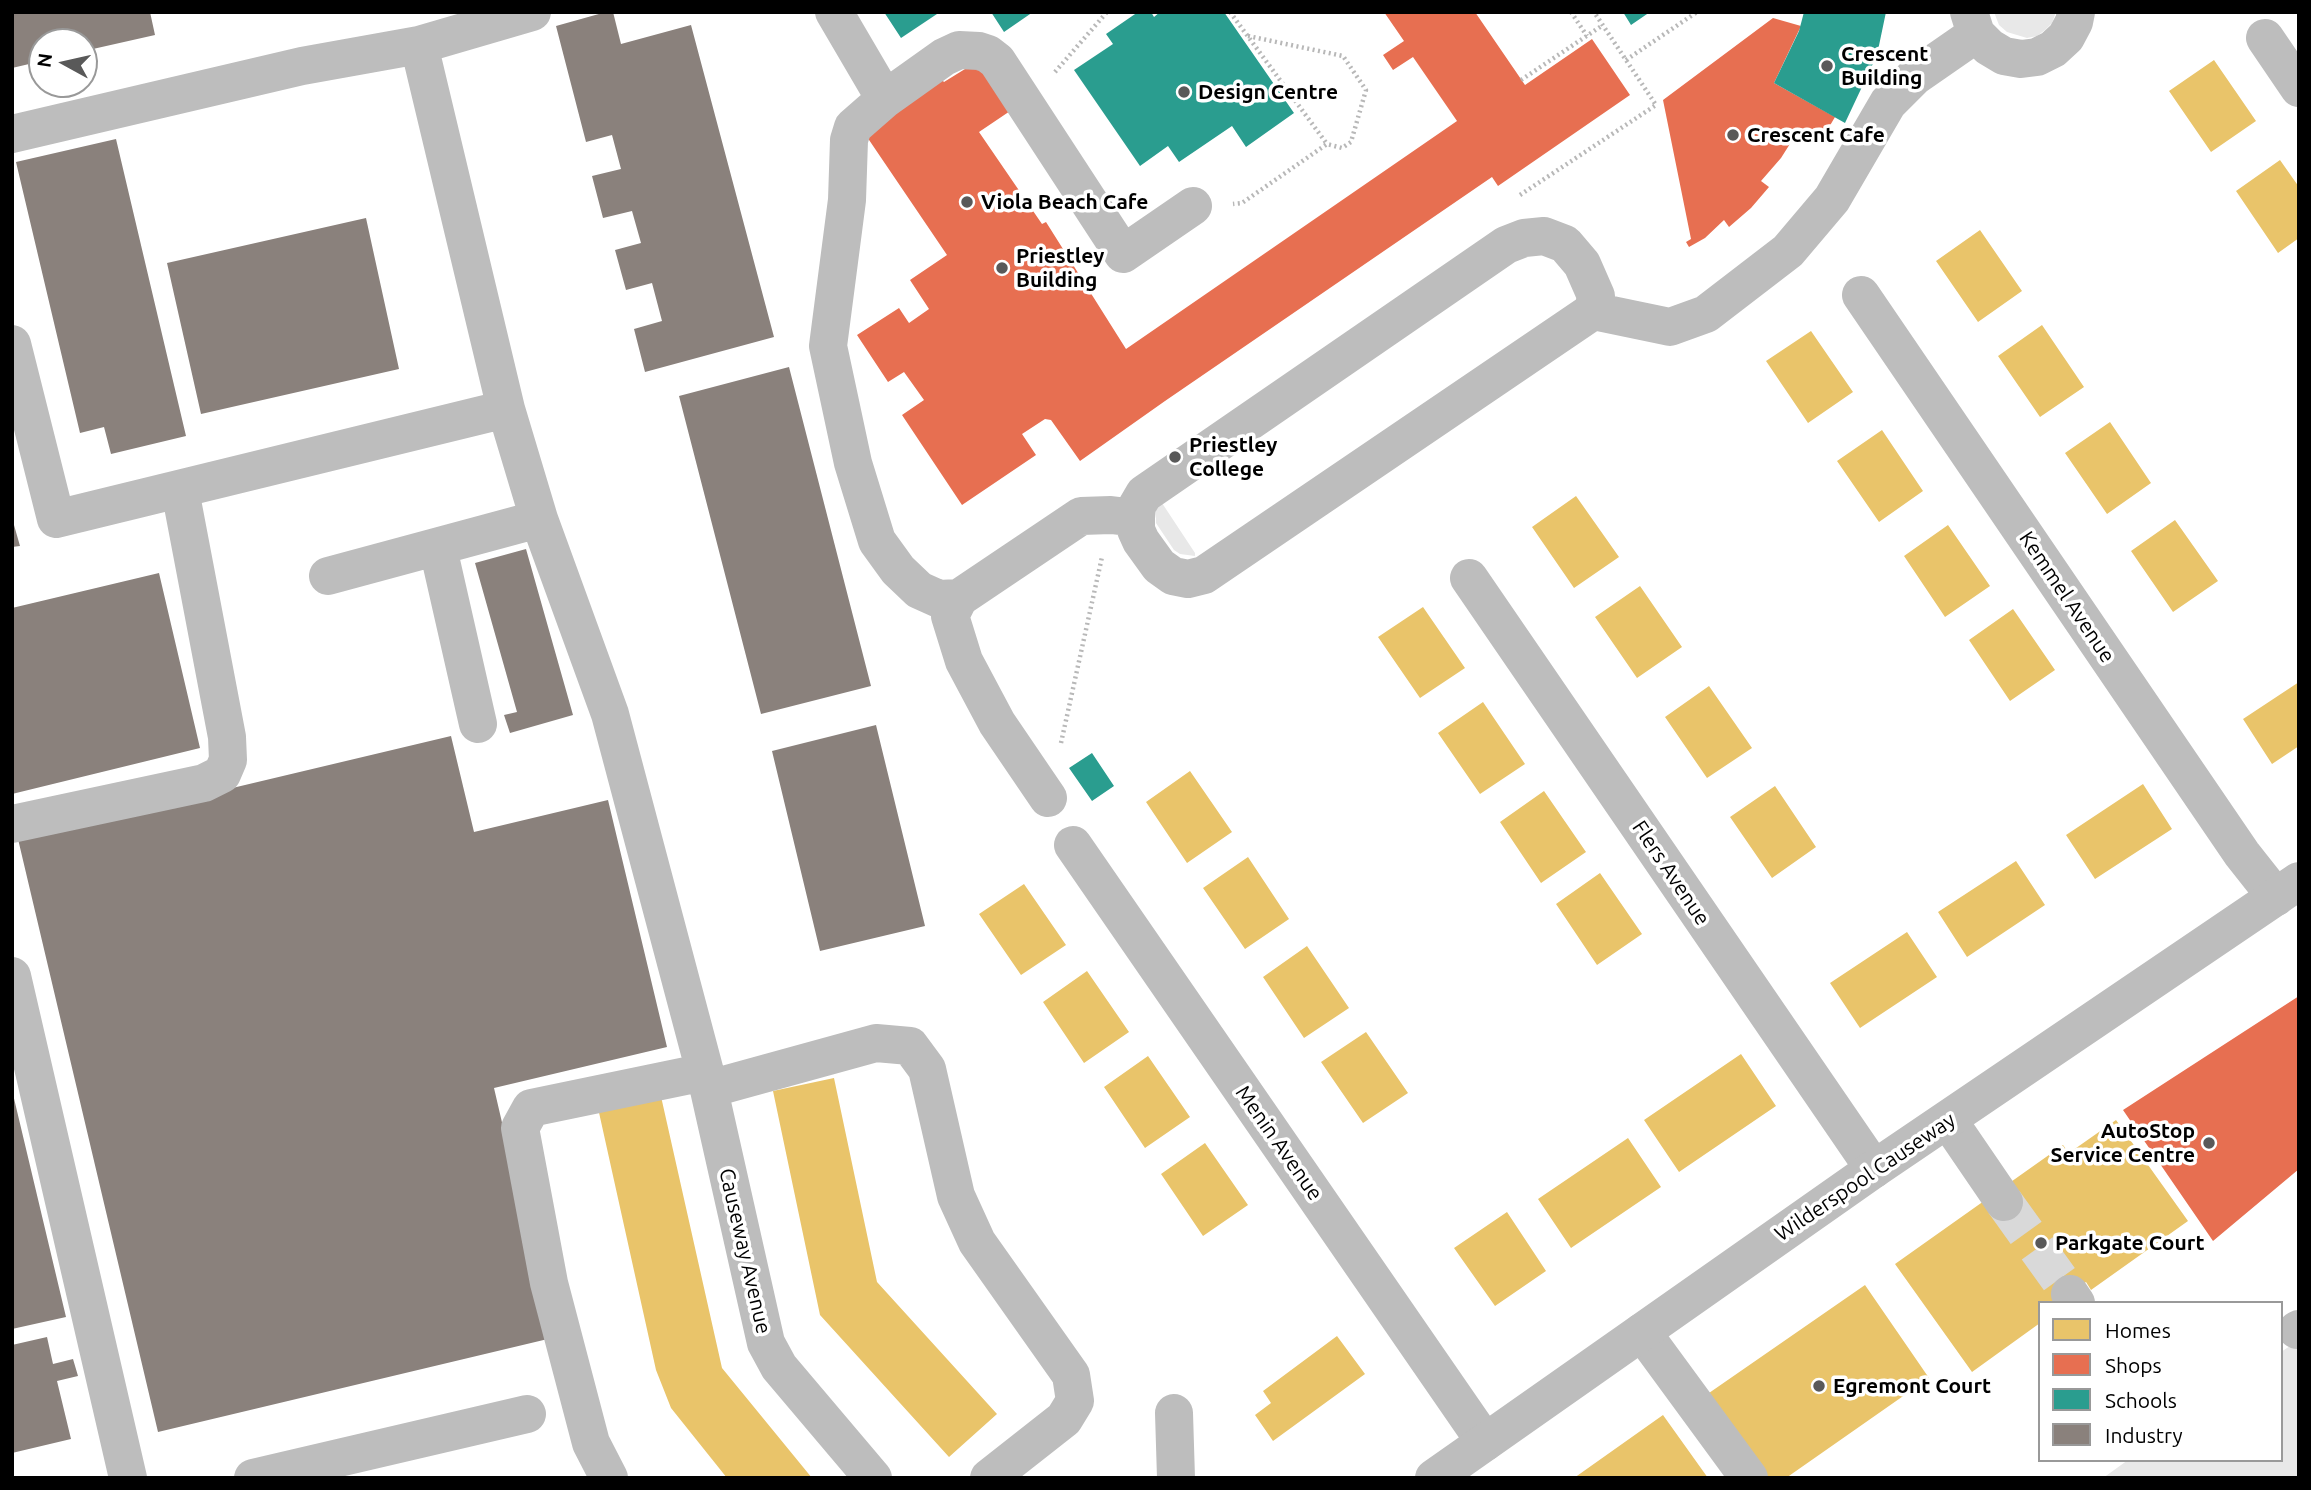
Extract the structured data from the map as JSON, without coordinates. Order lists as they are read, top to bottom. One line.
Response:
{"streets":{"main road":["Kemmel Avenue","Flers Avenue","Menin Avenue","Wilderspool Causeway","Causeway Avenue"]},"crossings":[["Kemmel Avenue","Wilderspool Causeway"],["Flers Avenue","Wilderspool Causeway"],["Menin Avenue","Wilderspool Causeway"]],"places":["Crescent Building","Design Centre","Crescent Cafe","Viola Beach Cafe","Priestley Building","Priestley College","AutoStop Service Centre","Parkgate Court","Egremont Court"],"legend":["Homes","Shops","Schools","Industry"],"north":"left"}
